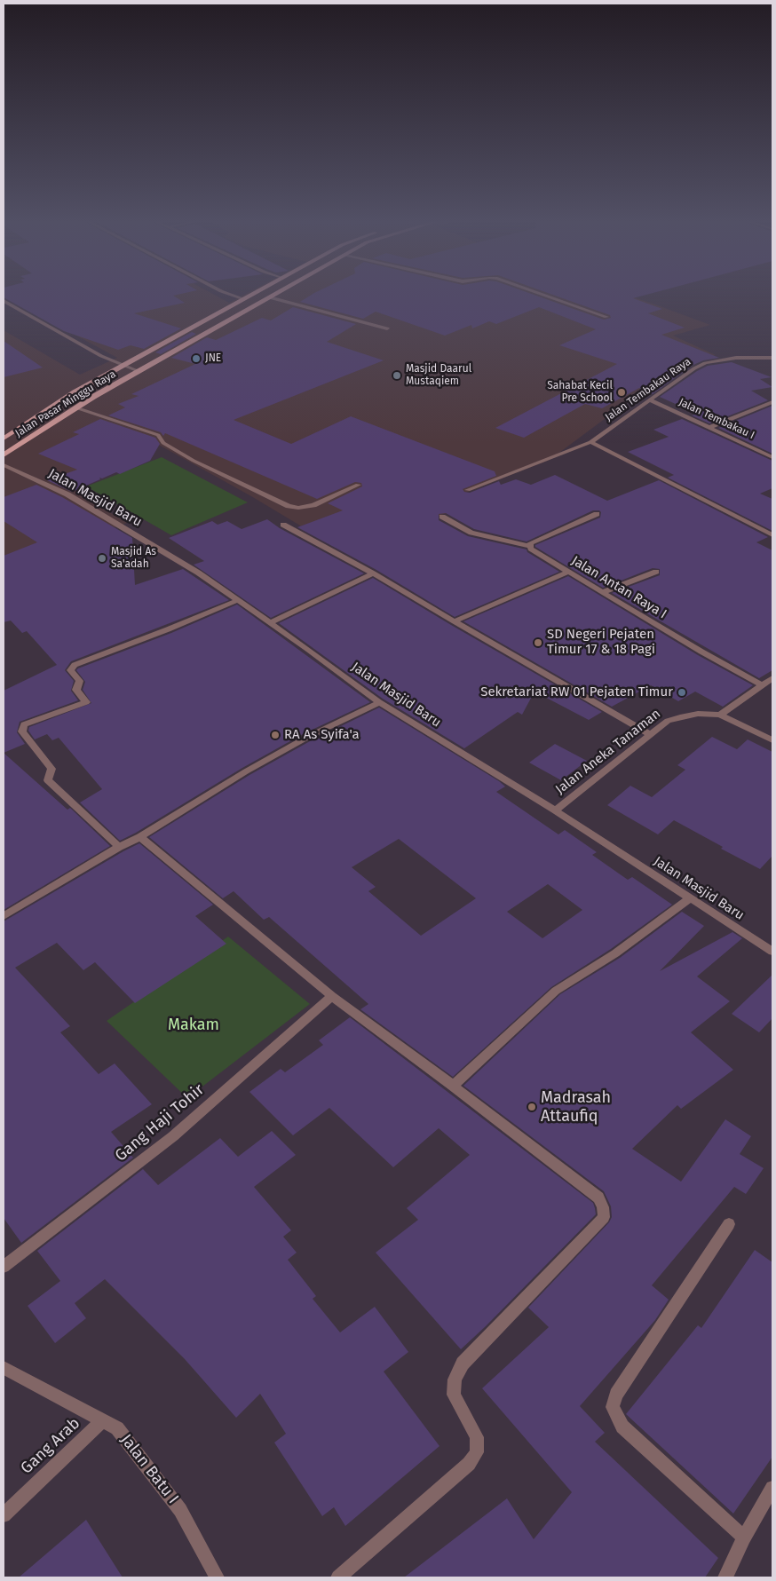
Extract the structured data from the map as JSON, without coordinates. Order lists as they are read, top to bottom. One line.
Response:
{"streets":{"main road":["Jalan Pasar Minggu Raya"],"street":["Jalan Tembakau Raya","Jalan Tembakau I","Jalan Masjid Baru","Jalan Antan Raya I","Jalan Aneka Tanaman","Gang Haji Tohir","Gang Arab","Jalan Batu I"]},"crossings":[["Jalan Tembakau Raya","Jalan Tembakau I"],["Jalan Masjid Baru","Jalan Aneka Tanaman"],["Gang Arab","Jalan Batu I"]],"parks":["Makam"],"places":["JNE","Masjid Daarul Mustaqiem","Sahabat Kecil Pre School","Masjid As Sa'adah","SD Negeri Pejaten Timur 17 & 18 Pagi","Sekretariat RW 01 Pejaten Timur","RA As Syifa'a","Madrasah Attaufiq"]}
